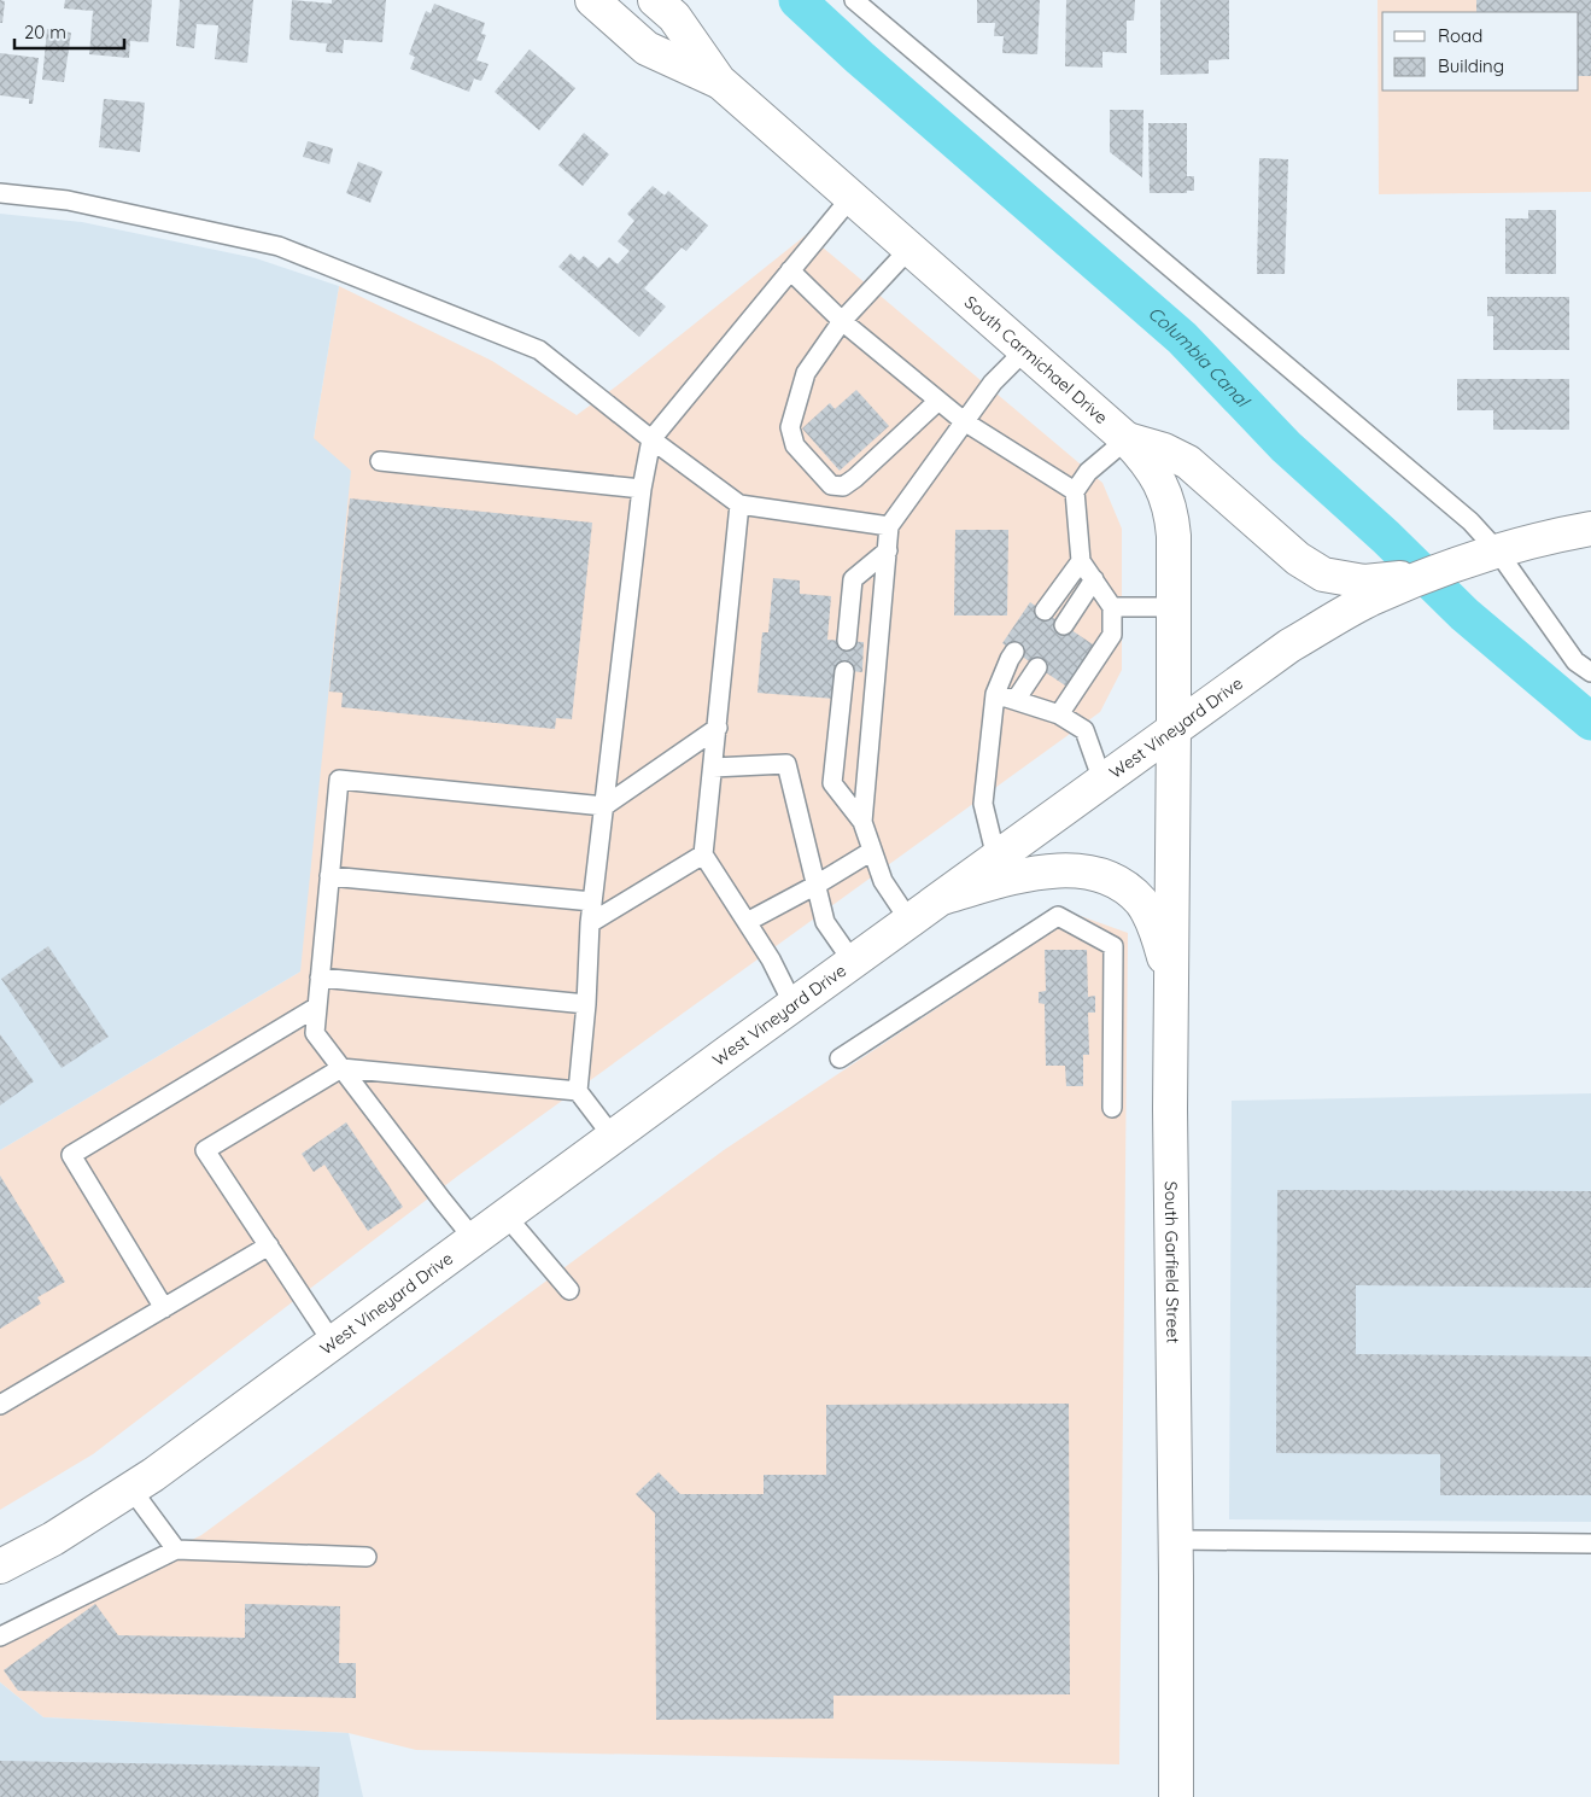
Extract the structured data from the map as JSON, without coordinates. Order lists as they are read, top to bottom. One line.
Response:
{"streets":{"main road":["South Carmichael Drive","West Vineyard Drive","South Garfield Street"]},"crossings":[["South Carmichael Drive","West Vineyard Drive"],["South Carmichael Drive","South Garfield Street"],["West Vineyard Drive","South Garfield Street"]],"water":["Columbia Canal"],"legend":["Road","Building"],"scale_bar":"20 m"}
